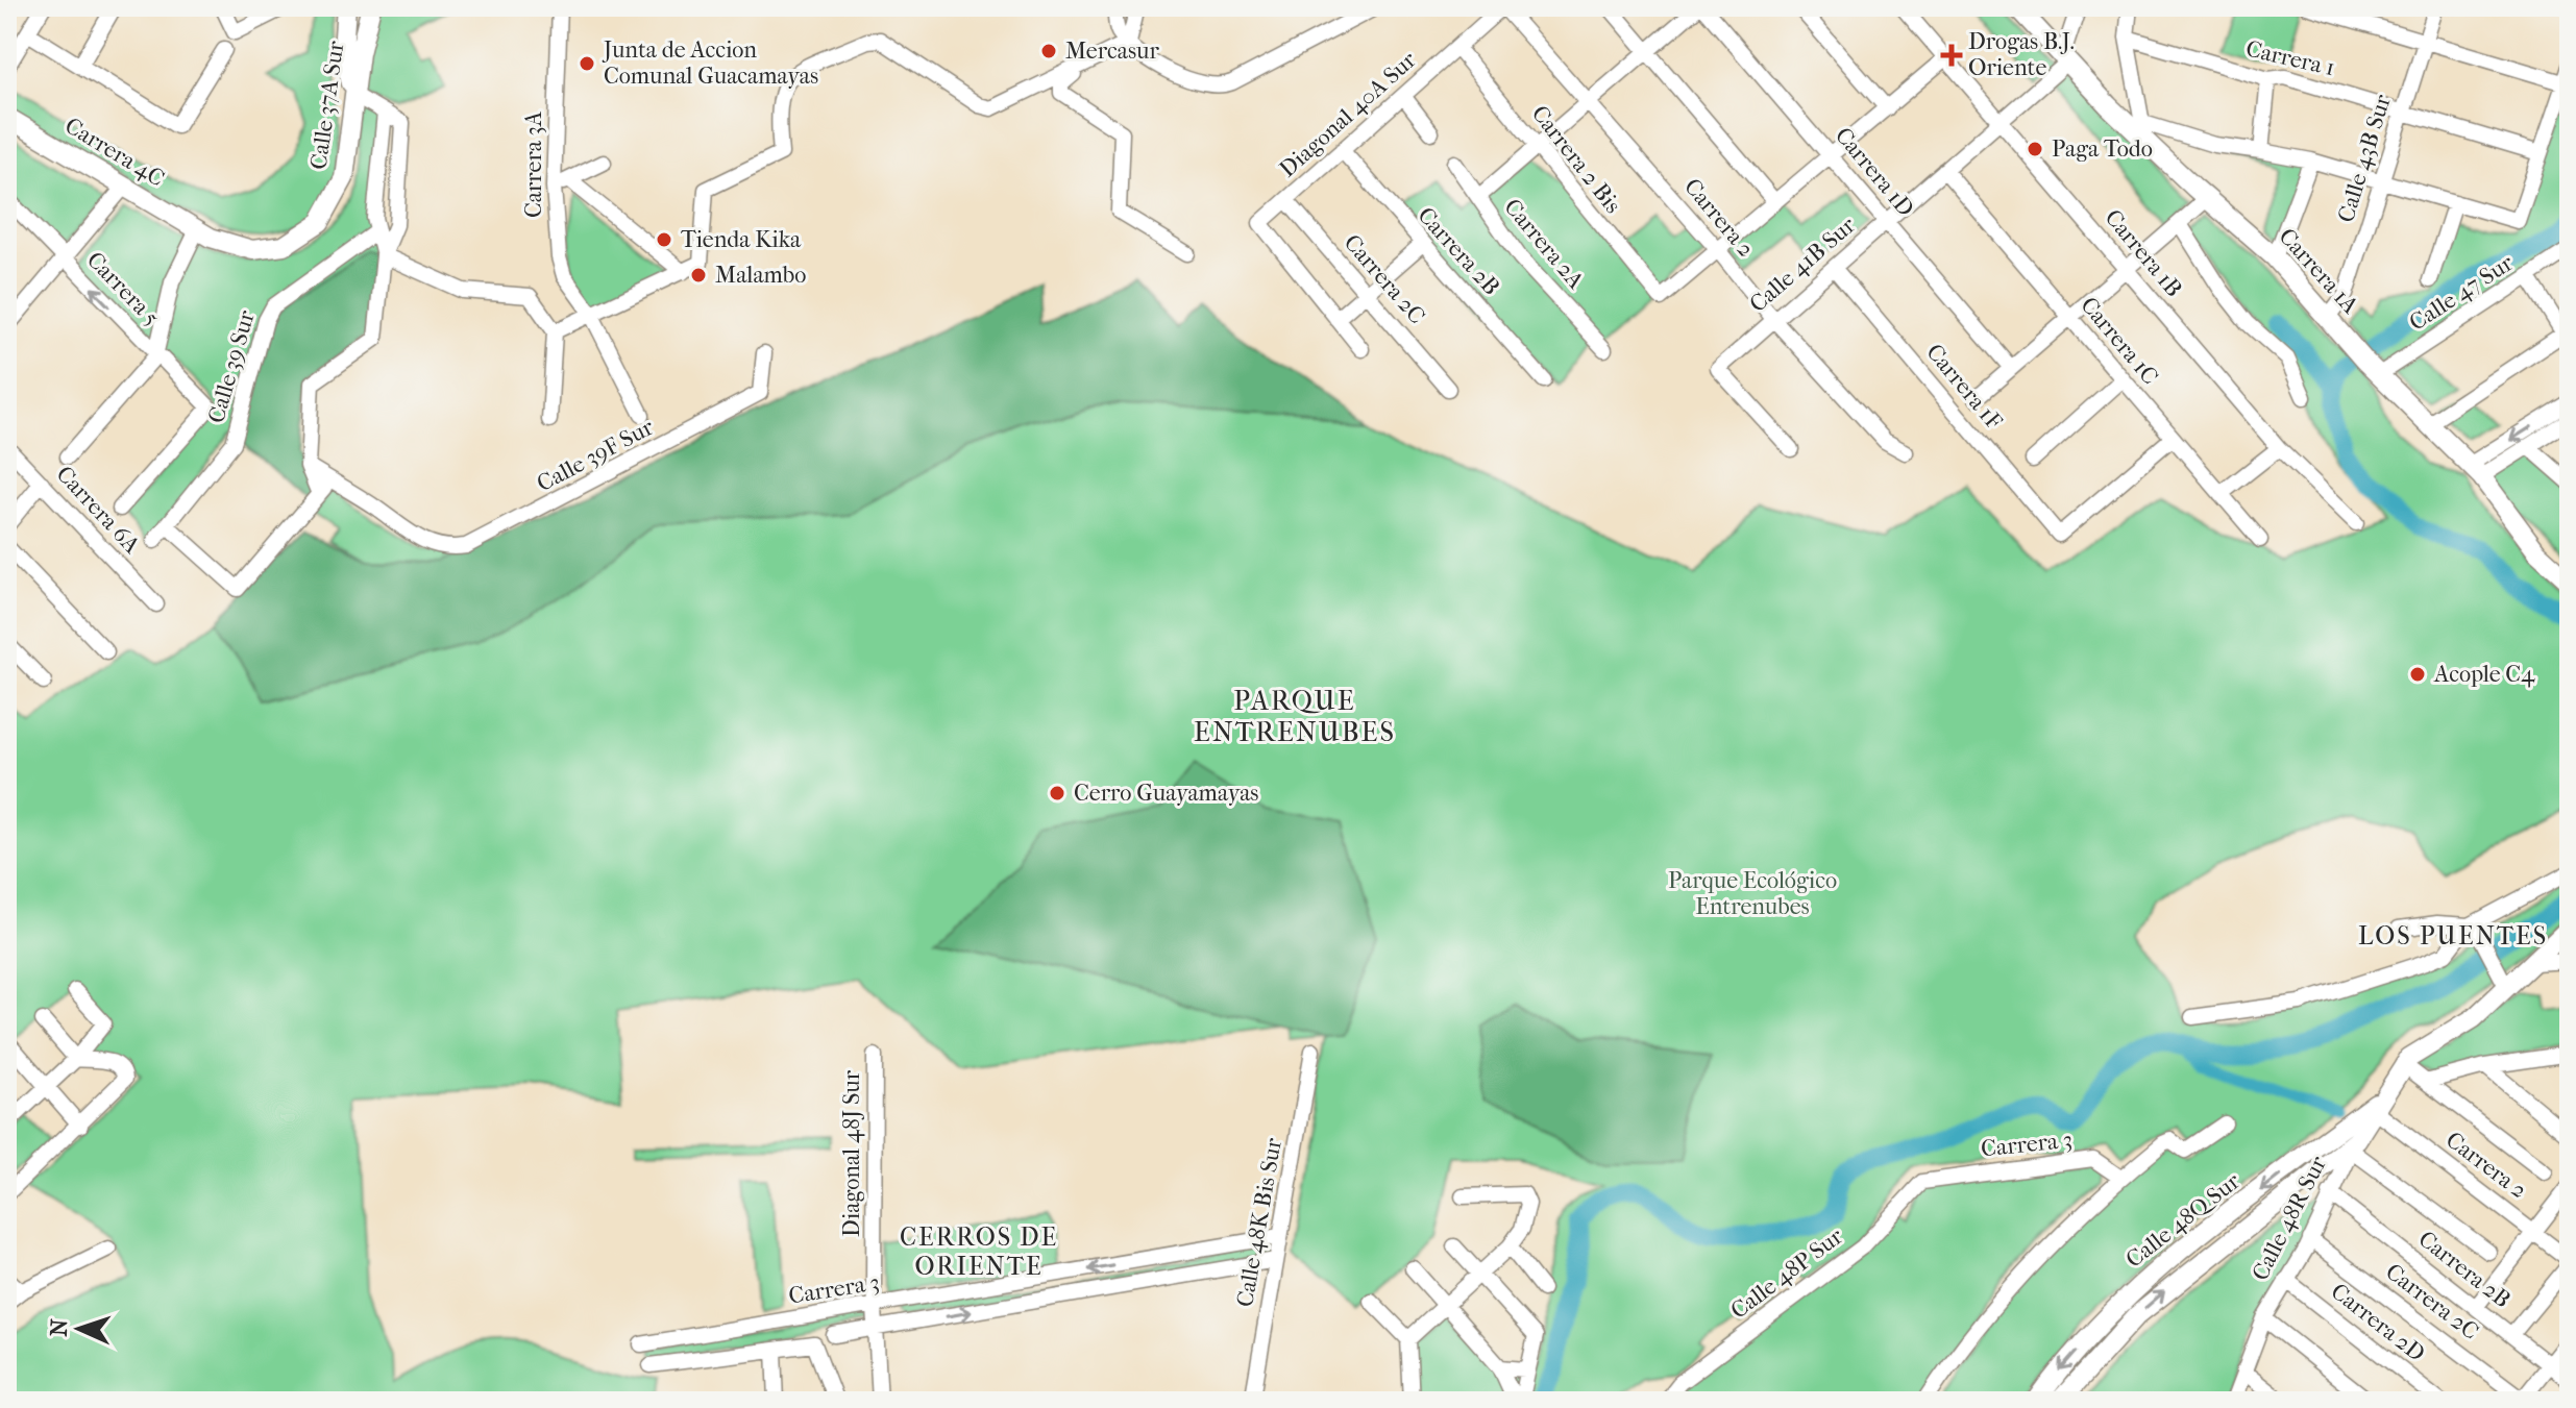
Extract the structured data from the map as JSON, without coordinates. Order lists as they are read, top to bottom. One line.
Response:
{"streets":{"main road":["Calle 37A Sur","Carrera 4C","Carrera 1A","Calle 48R Sur","Calle 48Q Sur"],"street":["Carrera 1","Diagonal 40A Sur","Calle 43B Sur","Carrera 2 Bis","Carrera 3A","Carrera 1D","Carrera 2","Carrera 2A","Carrera 2B","Carrera 1B","Calle 41B Sur","Carrera 2C","Carrera 5","Calle 47 Sur","Carrera 1C","Calle 39 Sur","Carrera 1F","Calle 39F Sur","Carrera 6A","Carrera 3","Diagonal 48J Sur","Calle 48K Bis Sur","Calle 48P Sur","Carrera 2D"]},"crossings":[["Carrera 1","Calle 43B Sur"],["Calle 37A Sur","Carrera 4C"],["Diagonal 40A Sur","Carrera 2 Bis"],["Diagonal 40A Sur","Carrera 2"],["Diagonal 40A Sur","Carrera 2B"],["Diagonal 40A Sur","Carrera 2C"],["Calle 43B Sur","Carrera 1A"],["Carrera 2 Bis","Carrera 2"],["Carrera 1D","Calle 41B Sur"],["Carrera 2","Calle 41B Sur"],["Carrera 2","Calle 48R Sur"],["Carrera 2","Calle 48Q Sur"],["Carrera 2B","Calle 48R Sur"],["Carrera 1B","Calle 41B Sur"],["Calle 41B Sur","Carrera 1A"],["Calle 41B Sur","Carrera 1C"],["Calle 41B Sur","Carrera 1F"],["Carrera 1A","Calle 47 Sur"],["Carrera 2C","Calle 48R Sur"],["Carrera 5","Calle 39 Sur"],["Carrera 1C","Carrera 1F"],["Carrera 3","Diagonal 48J Sur"],["Carrera 3","Calle 48K Bis Sur"],["Carrera 3","Calle 48P Sur"],["Calle 48R Sur","Calle 48Q Sur"],["Calle 48R Sur","Carrera 2D"]],"one_way":["Carrera 5"],"districts":["PARQUE ENTRENUBES","LOS PUENTES","CERROS DE ORIENTE"],"parks":["Parque Ecológico Entrenubes"],"places":{"other":["Mercasur","Junta de Accion Comunal Guacamayas","Paga Todo","Tienda Kika","Malambo","Acople C4","Cerro Guayamayas"],"health":["Drogas B.J. Oriente"]},"north":"left"}
